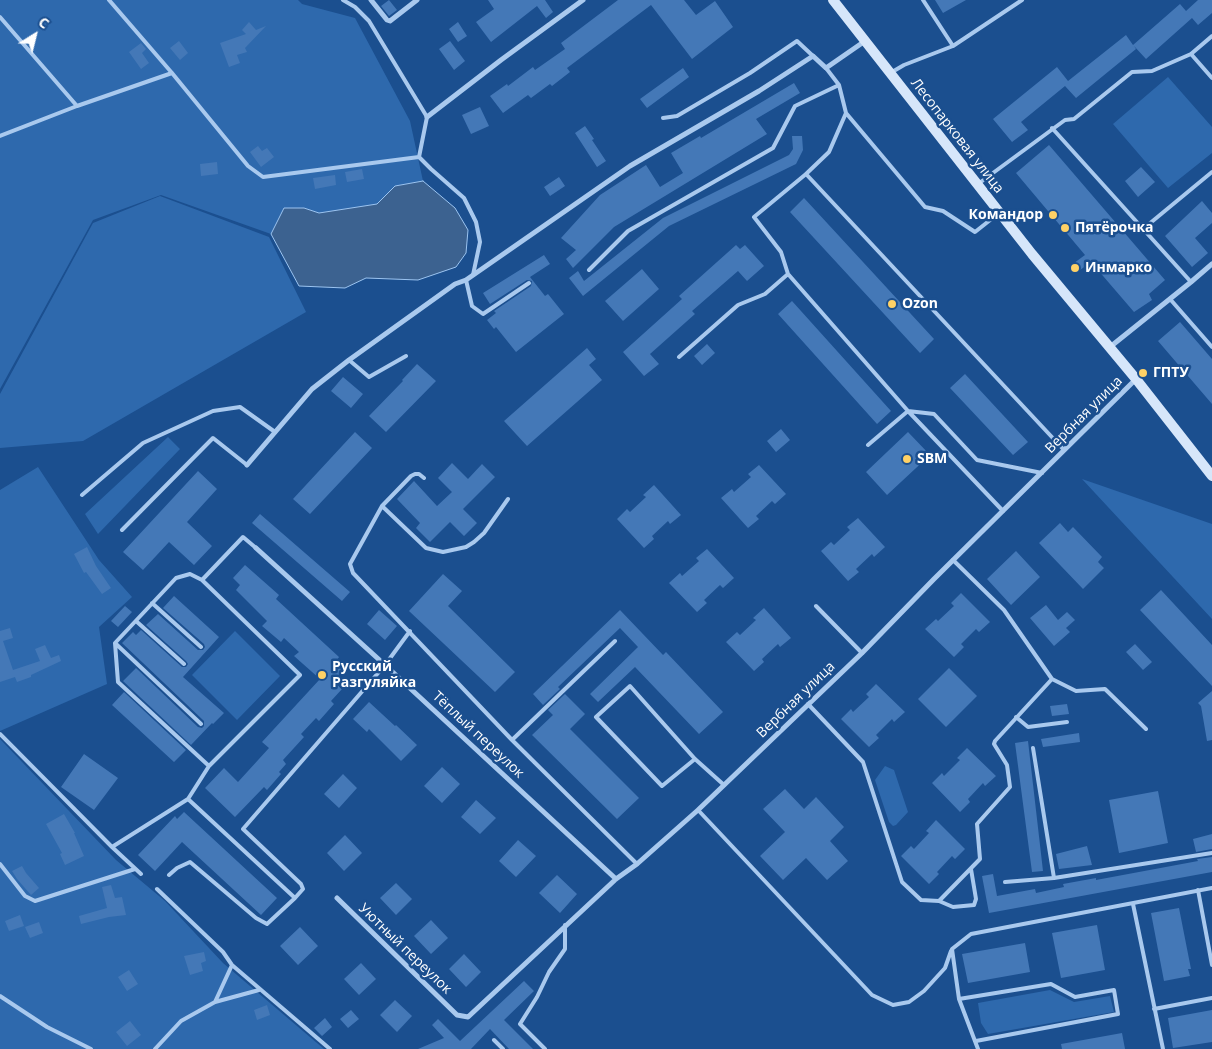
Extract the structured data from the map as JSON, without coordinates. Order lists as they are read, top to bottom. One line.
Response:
{"streets":{"main road":["Лесопарковая улица"],"street":["Вербная улица","Тёплый переулок","Уютный переулок"]},"crossings":[["Лесопарковая улица","Вербная улица"],["Вербная улица","Тёплый переулок"],["Вербная улица","Уютный переулок"]],"places":["Командор","Пятёрочка","Инмарко","Ozon","ГПТУ","SBM","Русский Разгуляйка"],"north":"top right"}
